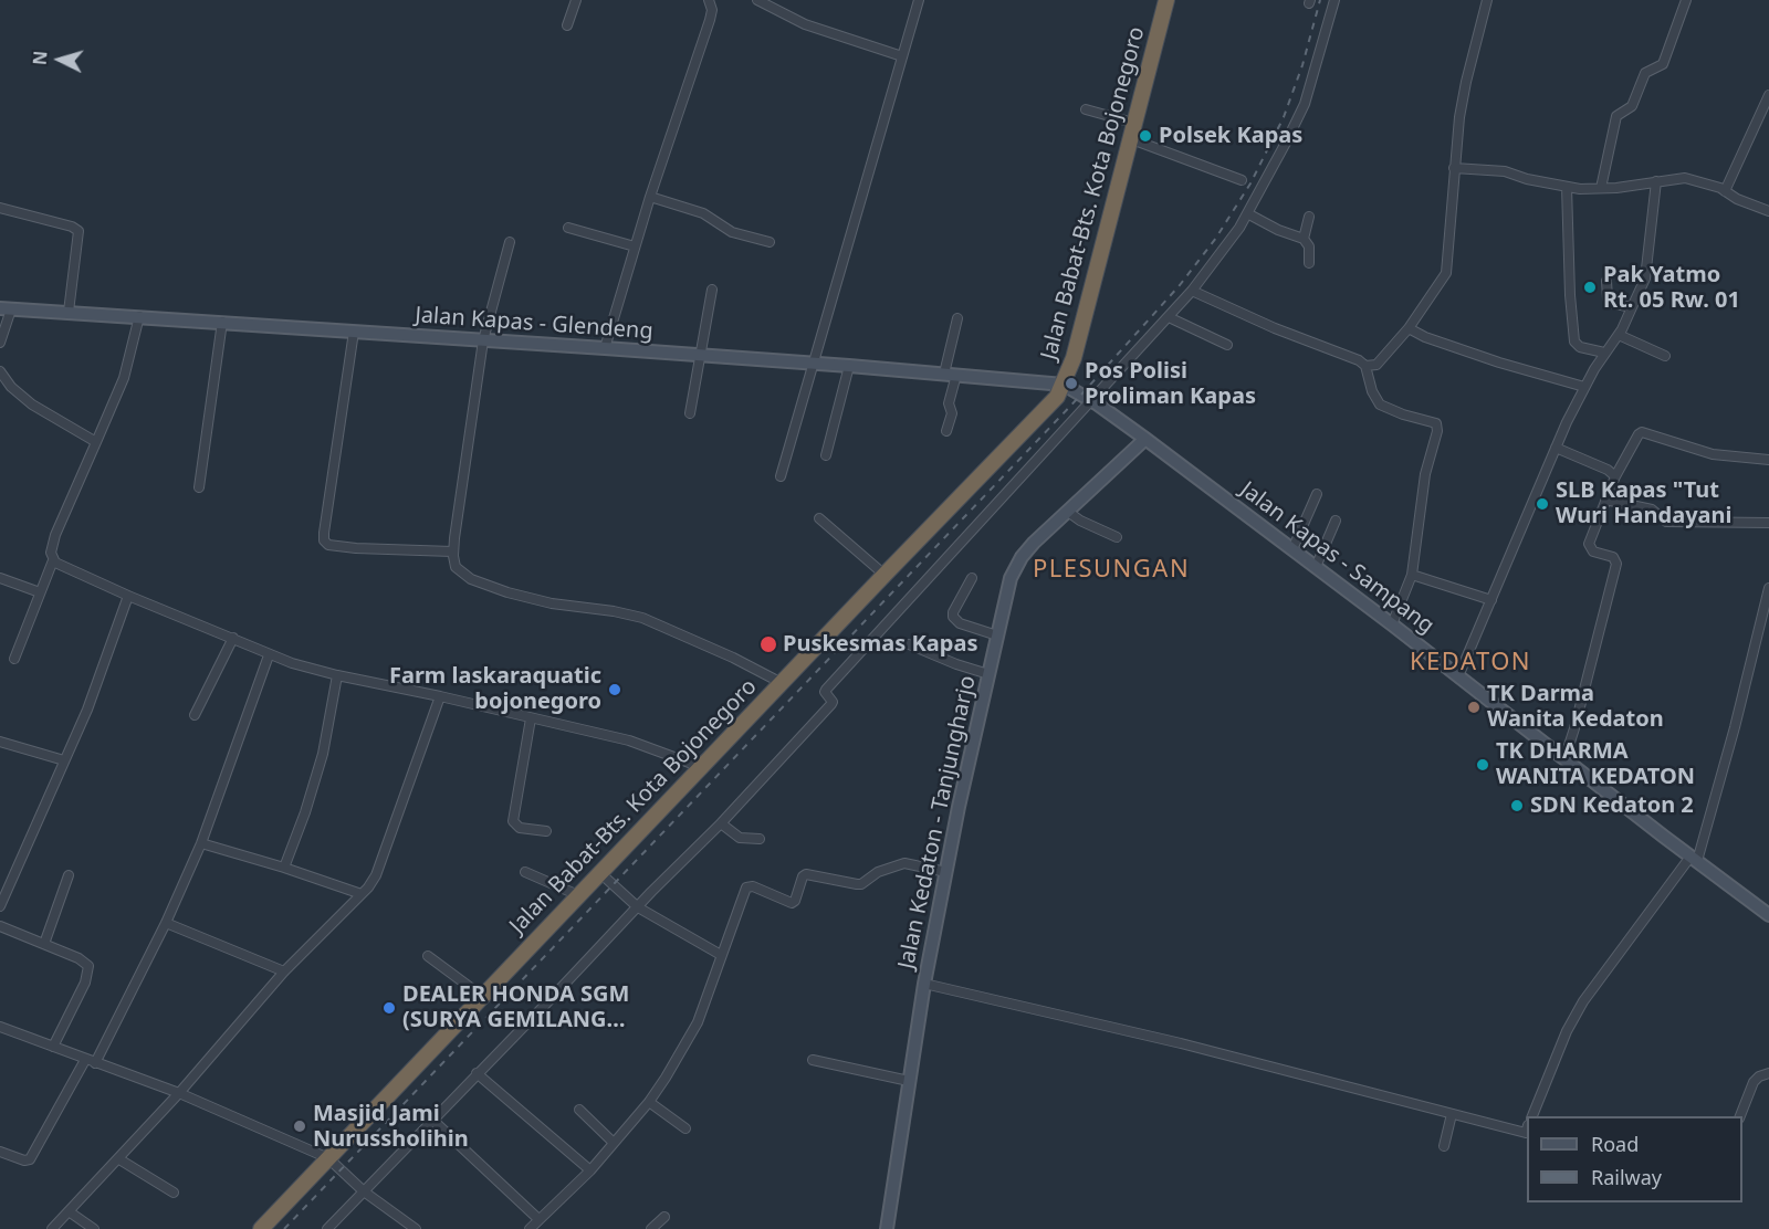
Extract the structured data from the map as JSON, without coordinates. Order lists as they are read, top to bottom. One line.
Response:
{"streets":{"highway":["Jalan Babat-Bts. Kota Bojonegoro"],"street":["Jalan Kapas - Glendeng","Jalan Kapas - Sampang","Jalan Kedaton - Tanjungharjo"]},"crossings":[["Jalan Babat-Bts. Kota Bojonegoro","Jalan Kapas - Glendeng"],["Jalan Babat-Bts. Kota Bojonegoro","Jalan Kapas - Sampang"],["Jalan Kapas - Glendeng","Jalan Kapas - Sampang"],["Jalan Kapas - Sampang","Jalan Kedaton - Tanjungharjo"]],"districts":["PLESUNGAN","KEDATON"],"places":["Polsek Kapas","Pak Yatmo Rt. 05 Rw. 01","Pos Polisi Proliman Kapas","SLB Kapas \"Tut Wuri Handayani","Puskesmas Kapas","Farm laskaraquatic bojonegoro","TK Darma Wanita Kedaton","TK DHARMA WANITA KEDATON","SDN Kedaton 2","DEALER HONDA SGM (SURYA GEMILANG…","Masjid Jami Nurussholihin"],"legend":["Road","Railway"],"north":"left"}
